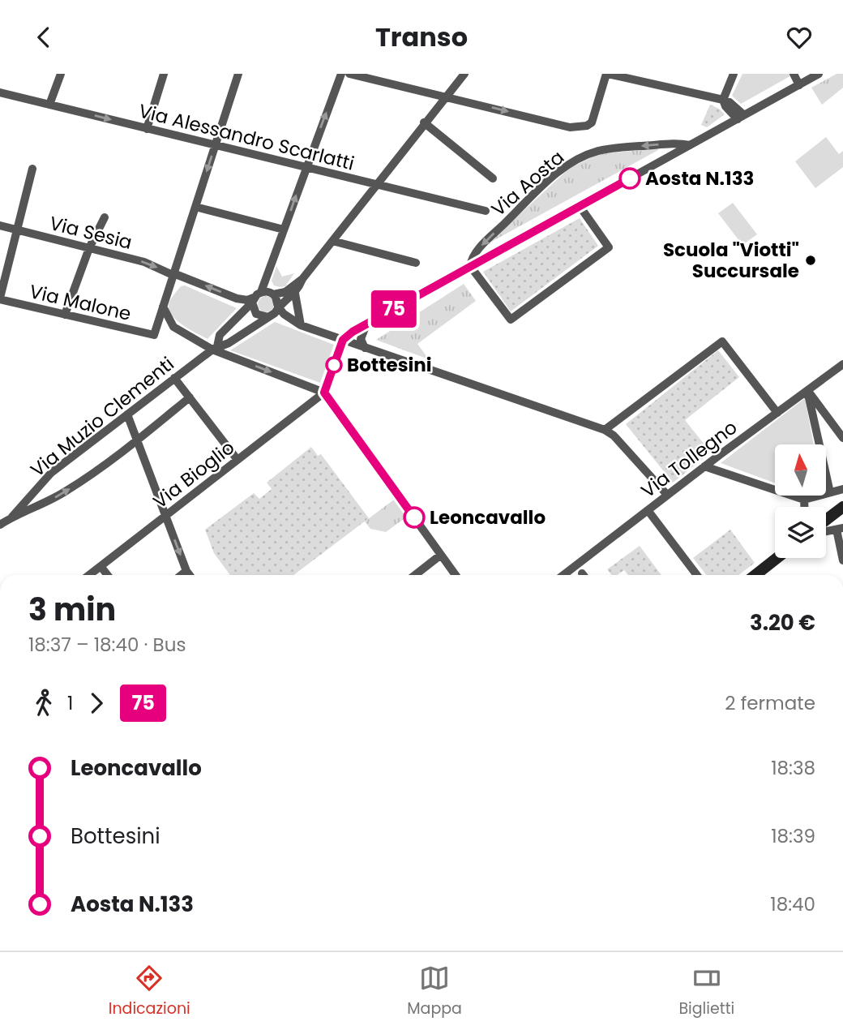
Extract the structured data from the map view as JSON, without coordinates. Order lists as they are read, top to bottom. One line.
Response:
{"streets":{"street":["Via Alessandro Scarlatti","Via Aosta","Via Sesia","Via Malone","Via Muzio Clementi","Via Tollegno","Via Bioglio"]},"places":["Aosta N.133","Scuola \"Viotti\" Succursale","Bottesini","Leoncavallo"],"lines":["bus line 75"],"north":"top","page":{"header":"Transo","on_map":"75","heading":["3 min","18:37 – 18:40 · Bus","3.20 €"],"legs":["1","75","2 fermate"],"list":[{"name":"Leoncavallo","value":"18:38"},{"name":"Bottesini","value":"18:39"},{"name":"Aosta N.133","value":"18:40"}],"tabs":["Indicazioni","Mappa","Biglietti"]}}
